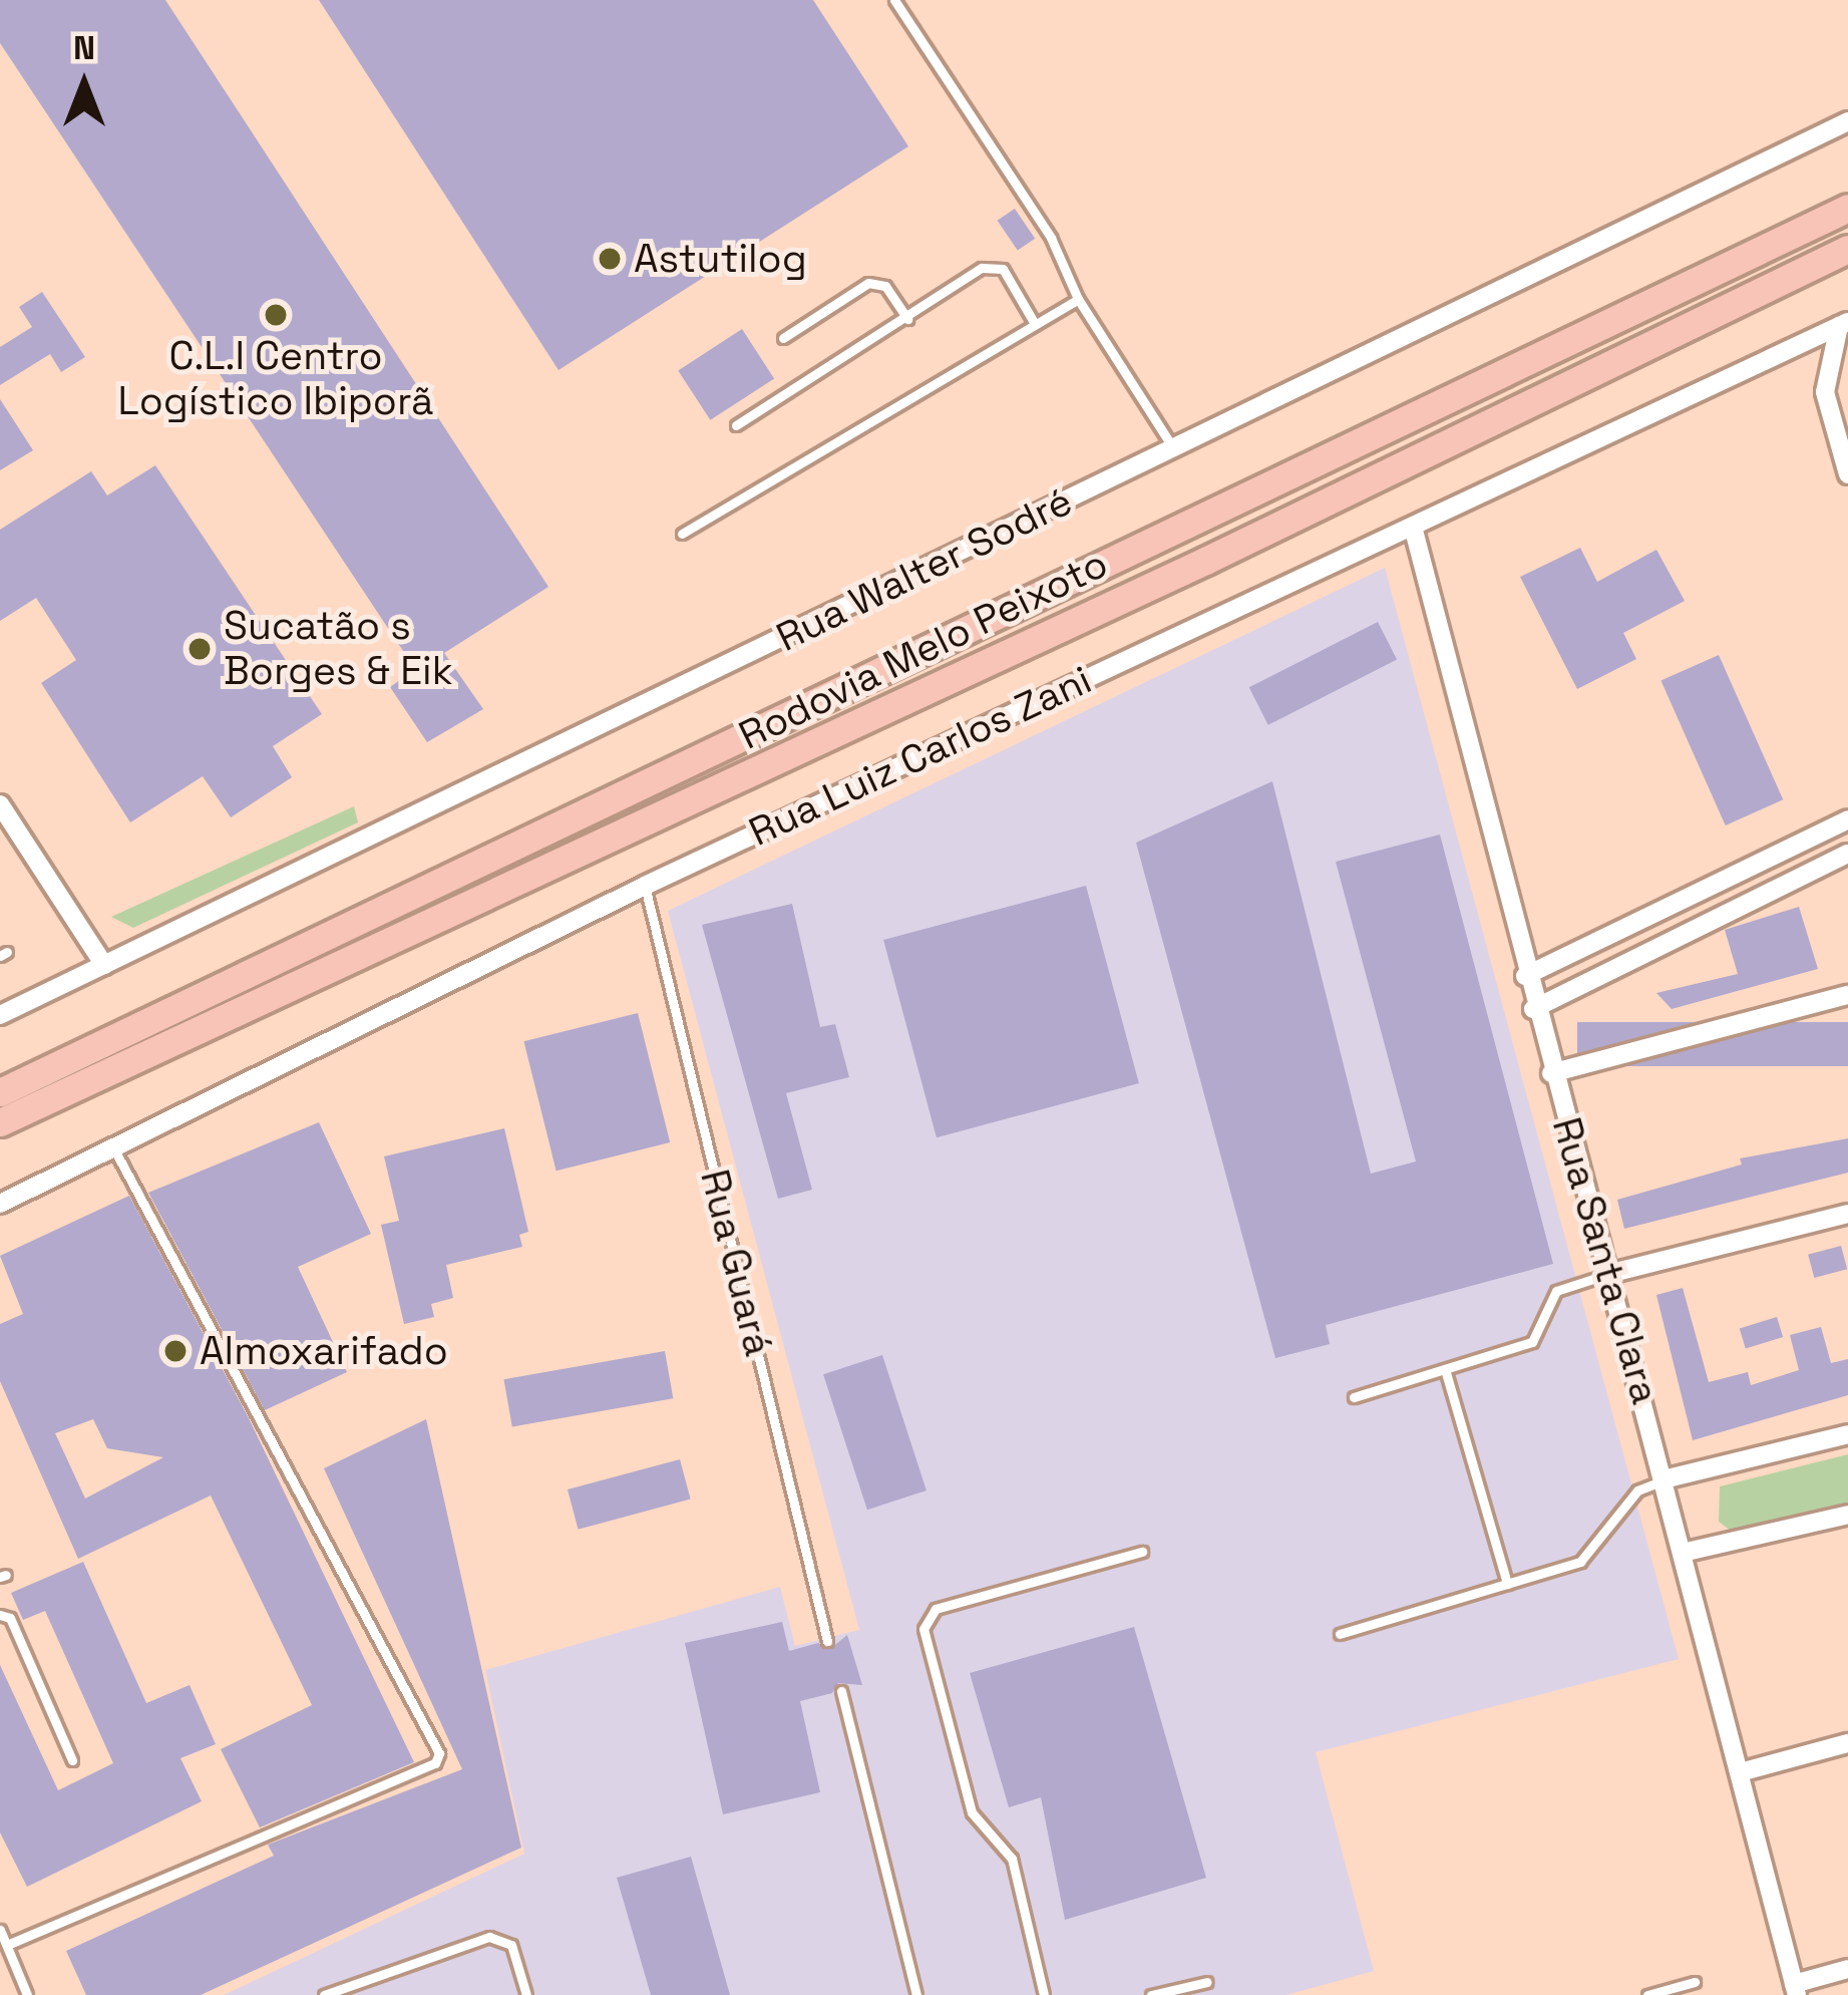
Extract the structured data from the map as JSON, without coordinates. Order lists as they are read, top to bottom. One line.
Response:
{"streets":{"main road":["Rodovia Melo Peixoto"],"street":["Rua Walter Sodré","Rua Luiz Carlos Zani","Rua Santa Clara"],"lane":["Rua Guará"]},"crossings":[["Rua Luiz Carlos Zani","Rua Santa Clara"],["Rua Luiz Carlos Zani","Rua Guará"]],"places":["Astutilog","C.L.I Centro Logístico Ibiporã","Sucatão s Borges & Eik","Almoxarifado"],"north":"top"}
